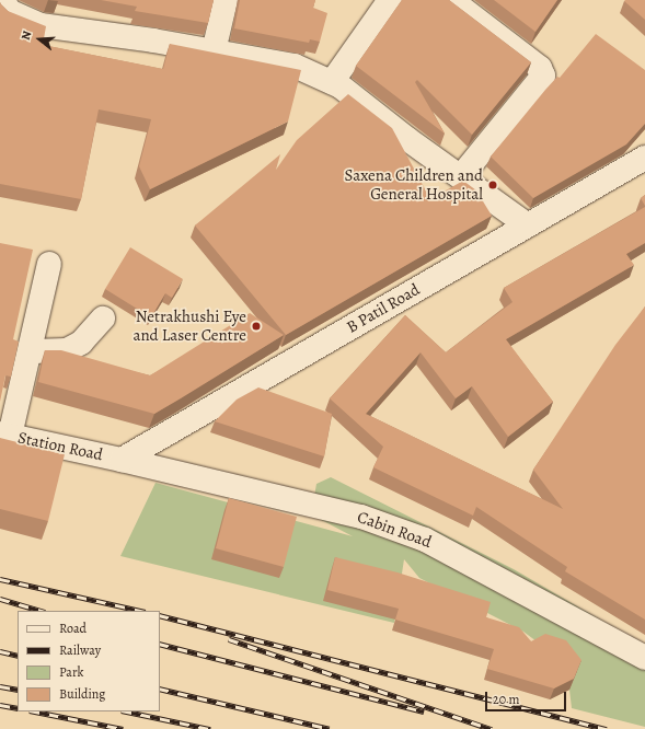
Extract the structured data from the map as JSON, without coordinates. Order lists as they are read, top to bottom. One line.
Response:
{"streets":{"street":["B Patil Road","Station Road","Cabin Road"]},"crossings":[["B Patil Road","Station Road"],["B Patil Road","Cabin Road"],["Station Road","Cabin Road"]],"places":["Saxena Children and General Hospital","Netrakhushi Eye and Laser Centre"],"legend":["Road","Railway","Park","Building"],"scale_bar":"20 m","north":"left"}
